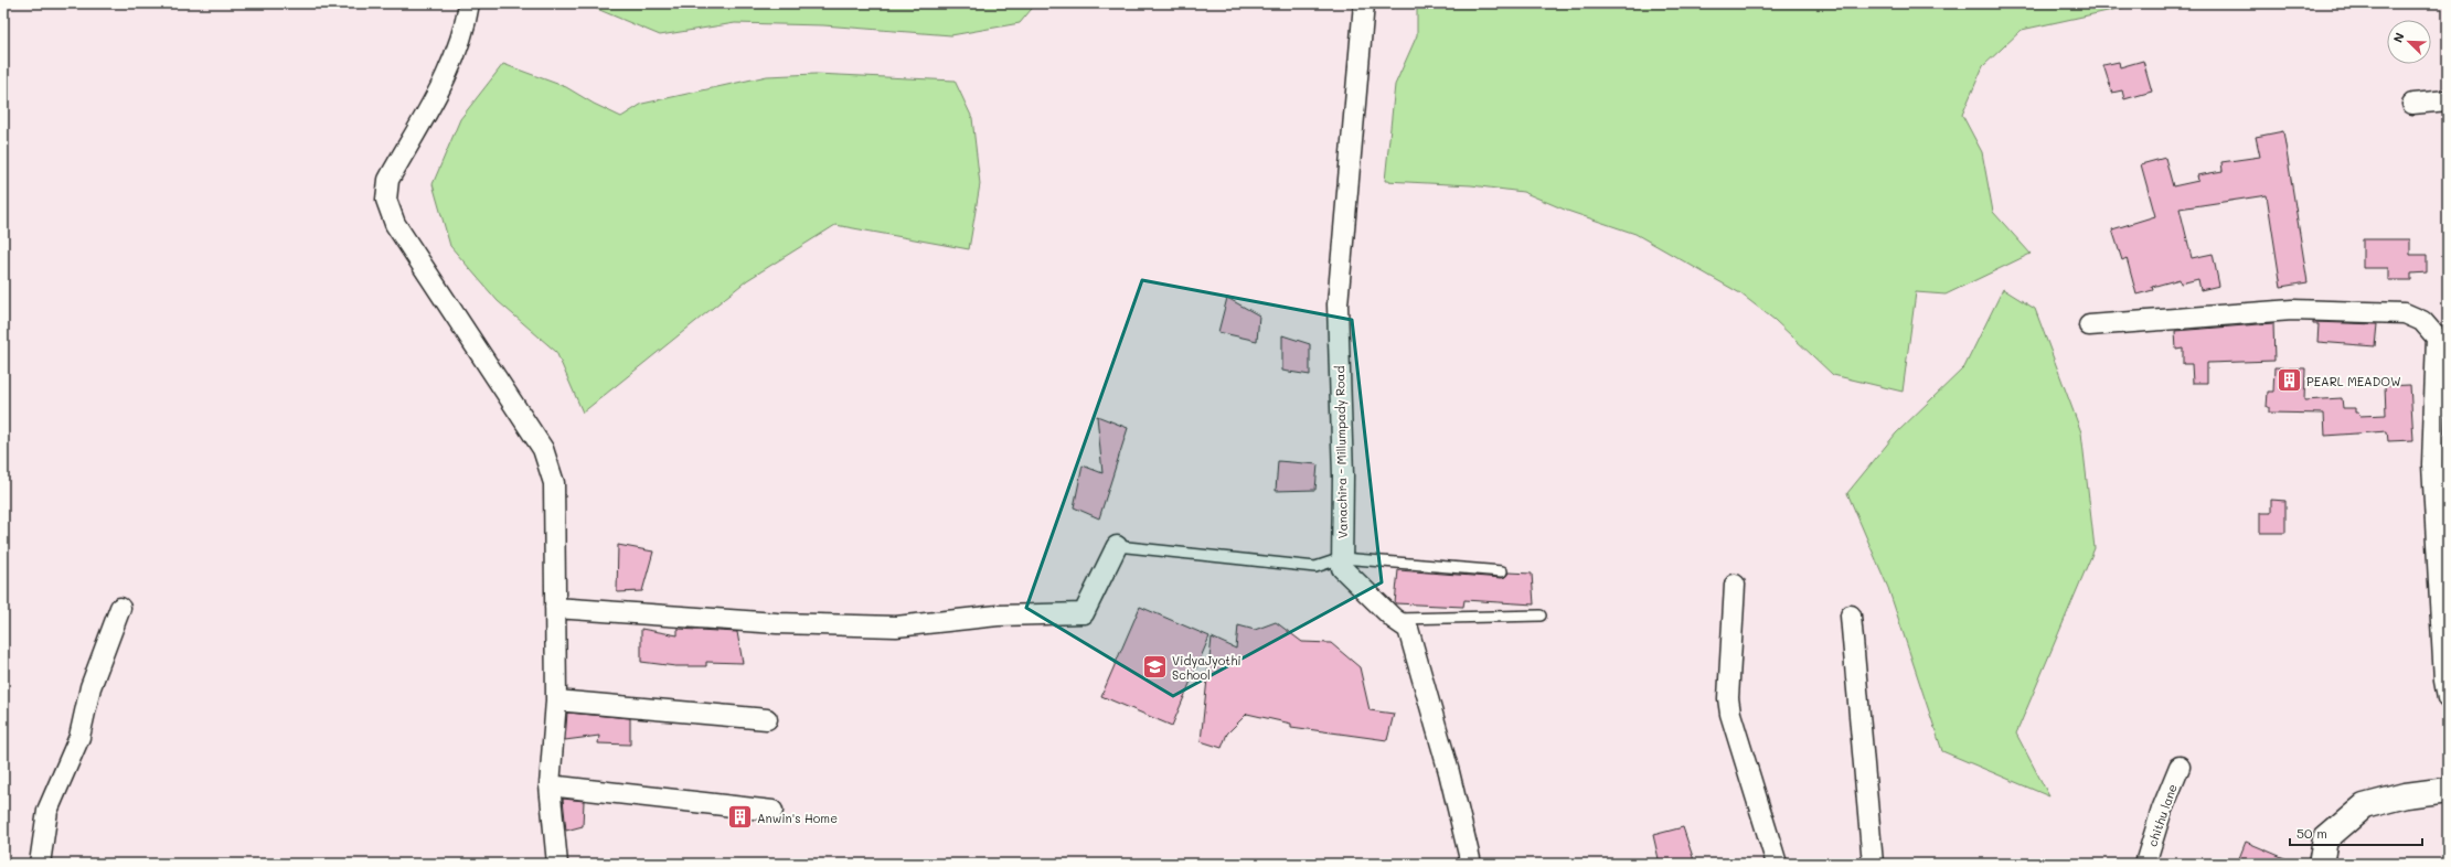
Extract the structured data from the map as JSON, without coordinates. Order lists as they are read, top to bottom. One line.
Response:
{"streets":{"street":["Vanachira - Millumpady Road","chithu lane"]},"places":{"building":["PEARL MEADOW","Anwin's Home"],"school or university":["VidyaJyothi School"]},"scale_bar":"50 m","north":"top left"}
